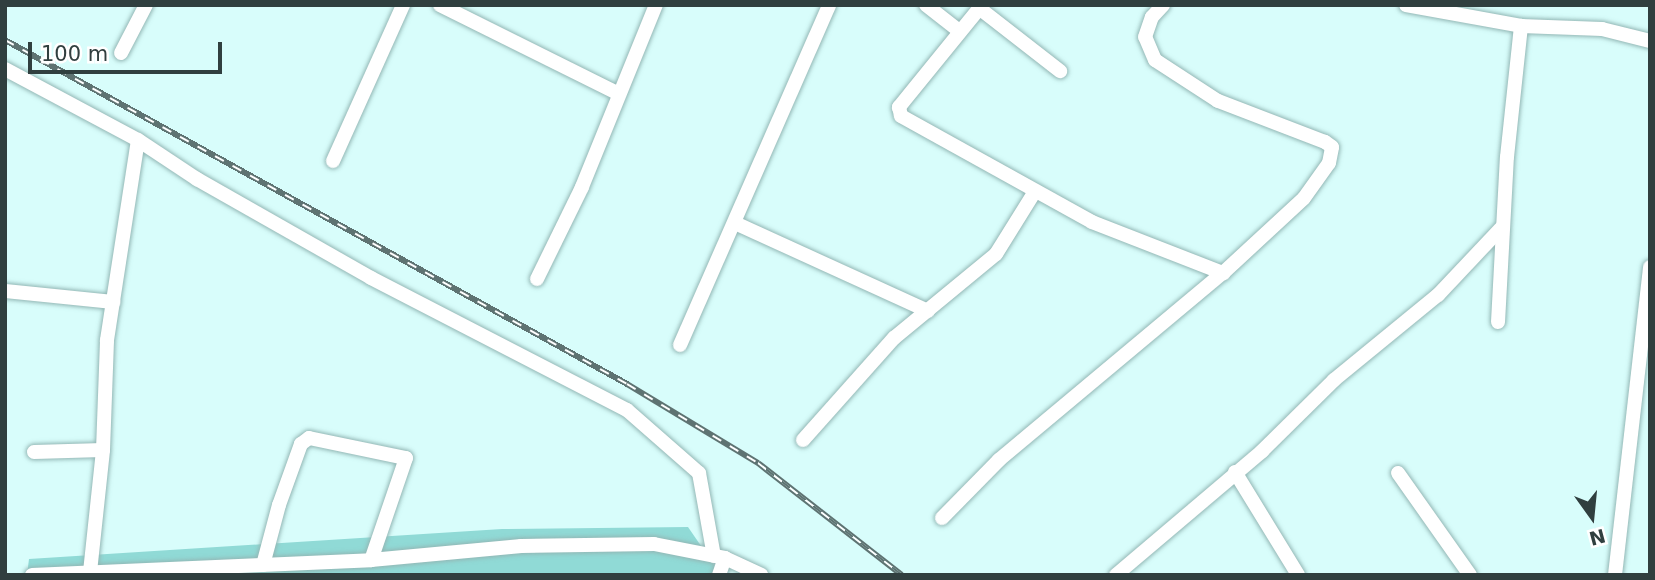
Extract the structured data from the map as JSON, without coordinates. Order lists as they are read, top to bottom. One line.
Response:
{"scale_bar":"100 m","north":"bottom"}
